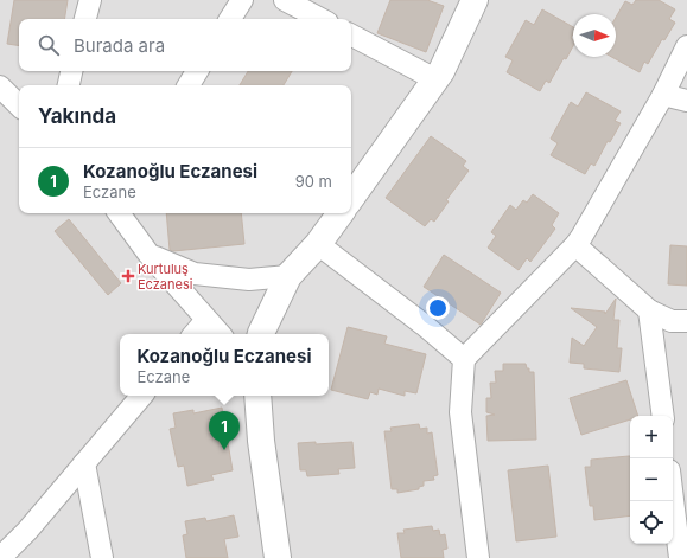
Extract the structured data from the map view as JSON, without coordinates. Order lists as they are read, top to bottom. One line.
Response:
{"places":{"health":["Kurtuluş Eczanesi"]},"north":"right","page":{"search":"Burada ara","heading":"Yakında","list":[{"mark":"1","name":"Kozanoğlu Eczanesi","note":"Eczane","value":"90 m"}],"popup":["Kozanoğlu Eczanesi","Eczane"],"pins":"1","map_buttons":["+","−"]}}
